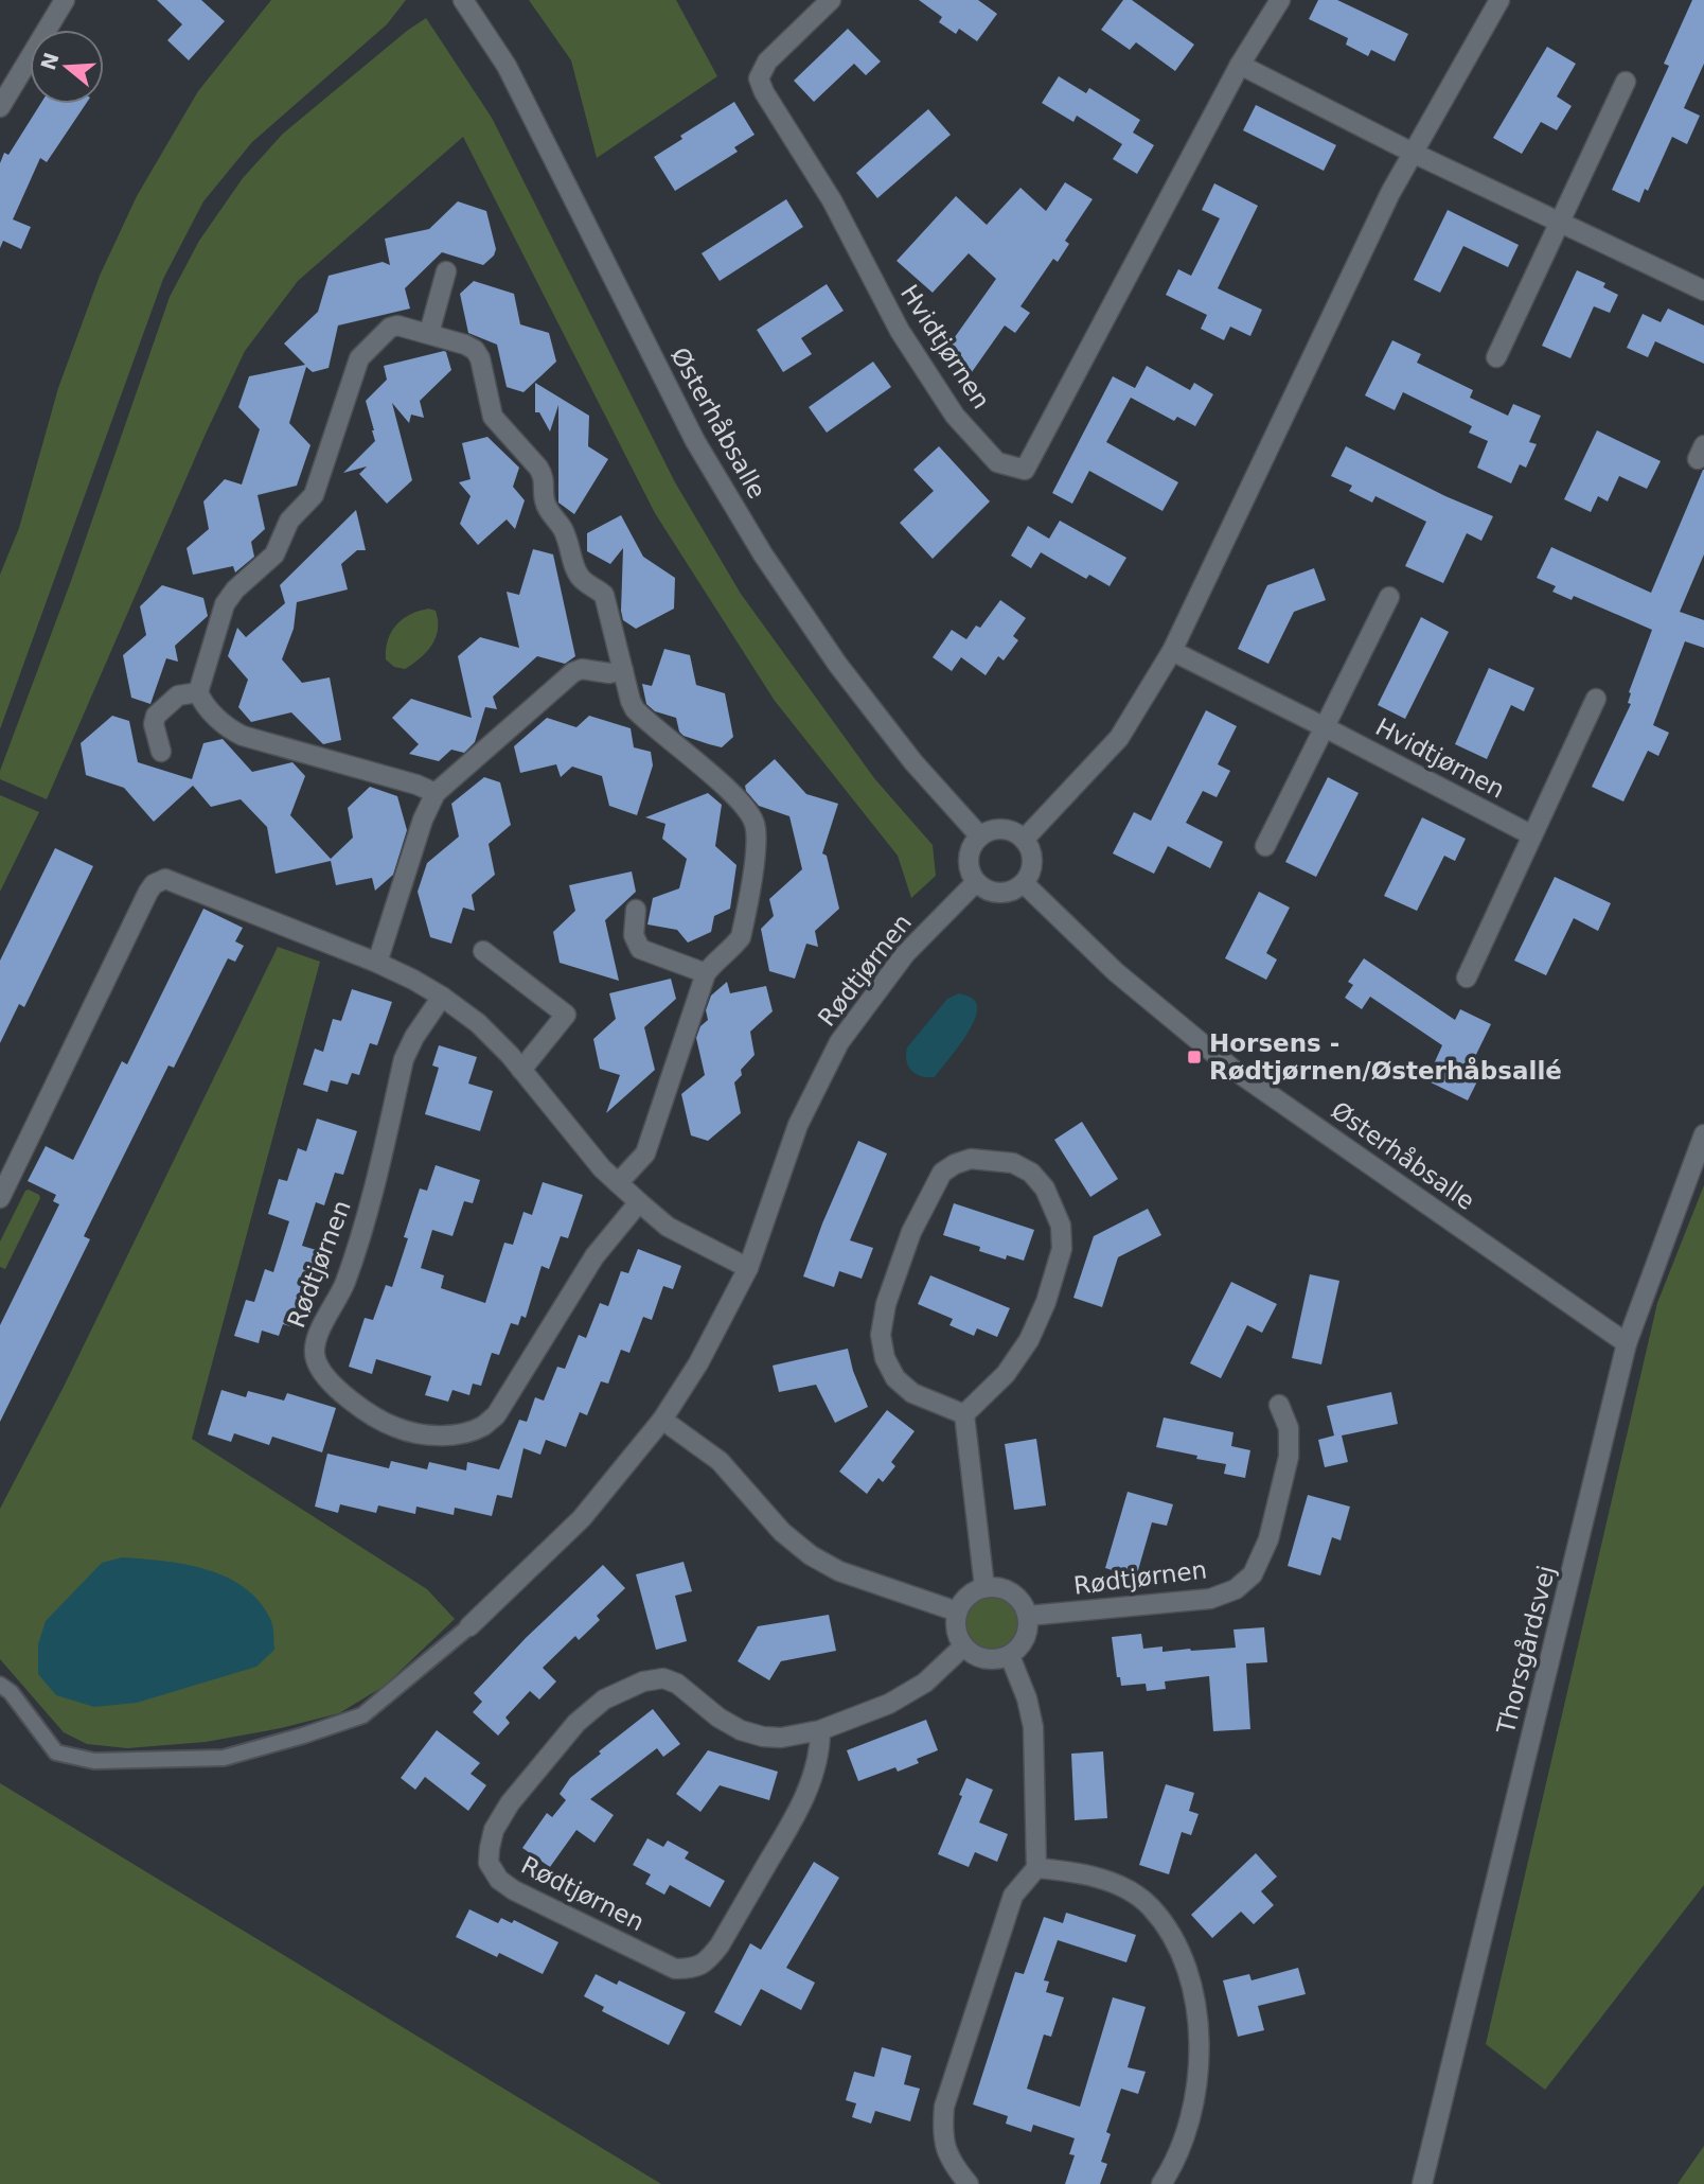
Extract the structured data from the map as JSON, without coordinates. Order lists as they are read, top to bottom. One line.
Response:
{"streets":{"street":["Hvidtjørnen","Østerhåbsalle","Rødtjørnen","Thorsgårdsvej"]},"crossings":[["Østerhåbsalle","Rødtjørnen"],["Østerhåbsalle","Thorsgårdsvej"]],"places":{"transit":["Horsens - Rødtjørnen/Østerhåbsallé"]},"north":"left"}
